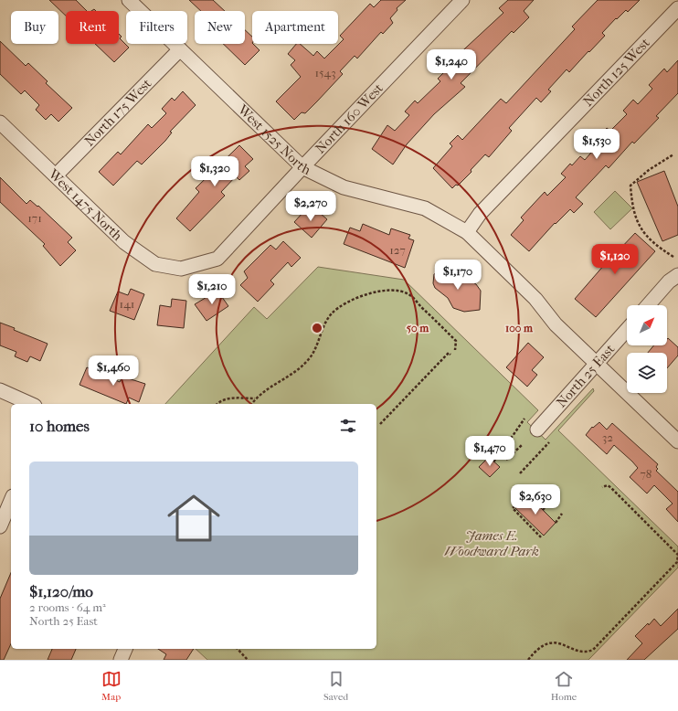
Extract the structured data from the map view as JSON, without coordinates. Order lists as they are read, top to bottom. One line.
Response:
{"streets":{"street":["North 125 West","North 175 West","North 160 West","West 1525 North","West 1475 North","North 25 East"]},"crossings":[["North 125 West","West 1525 North"],["North 175 West","West 1525 North"],["North 175 West","West 1475 North"],["North 160 West","West 1525 North"],["North 160 West","West 1475 North"],["West 1525 North","North 25 East"]],"parks":["James E. Woodward Park"],"house_numbers":["1543","171","127","141","32","78"],"north":"top right","page":{"chip":["Buy","Rent","Filters","New","Apartment"],"price":["$1,240","$1,530","$1,320","$2,270","$1,120","$1,170","$1,210","$1,460","$1,470","$2,630"],"heading":"10 homes","list":[{"name":"$1,120/mo","note":"2 rooms · 64 m² · North 25 East"}],"tabs":["Map","Saved","Home"]},"rings":["50 m","100 m"]}
